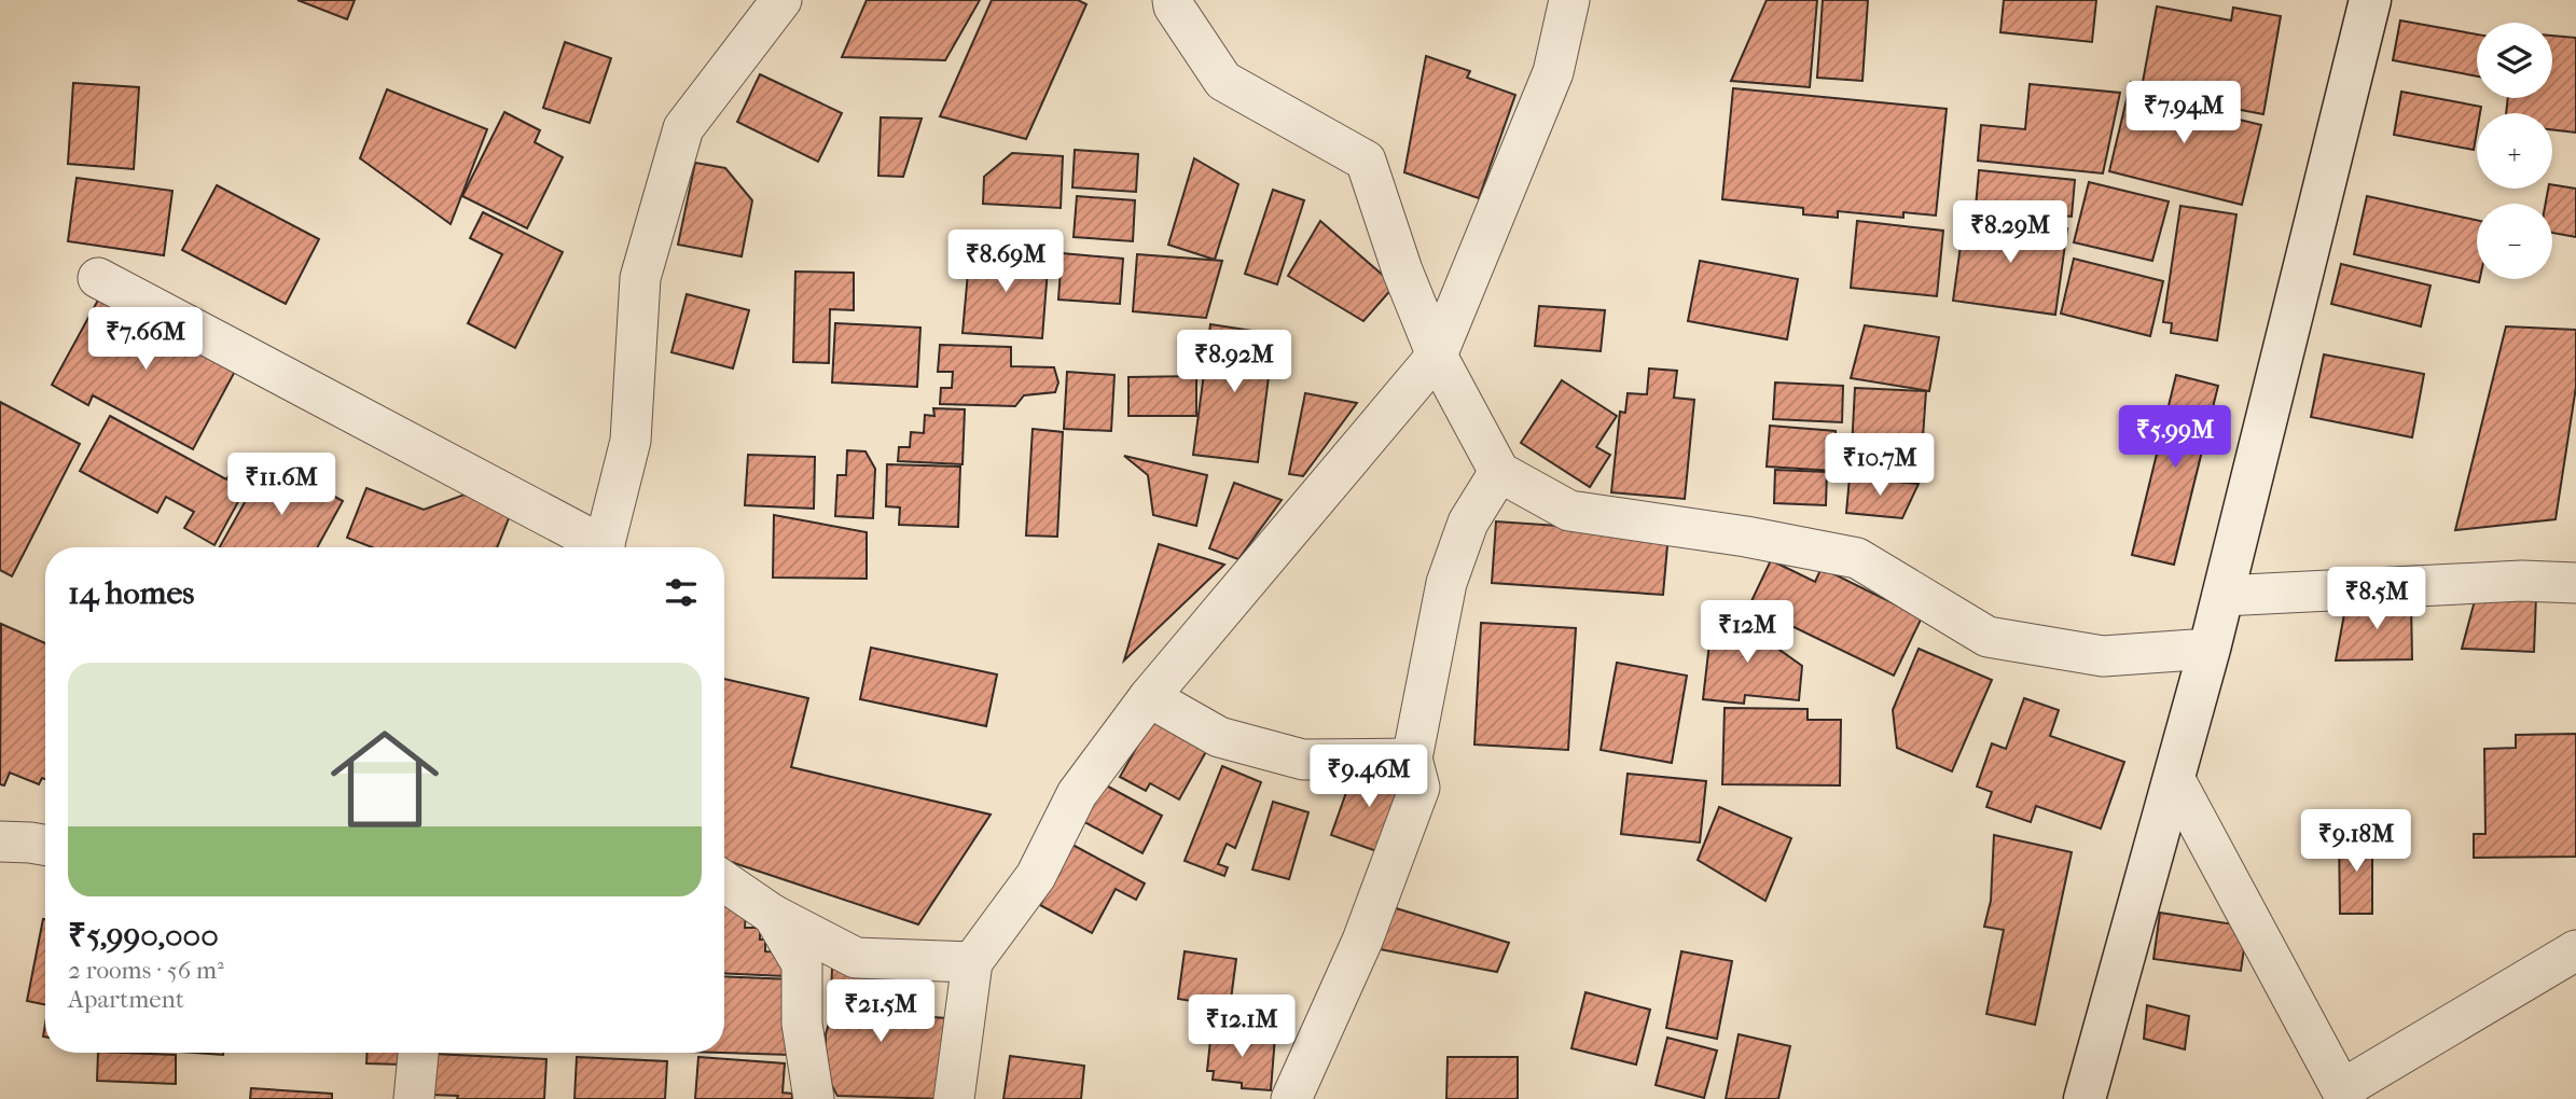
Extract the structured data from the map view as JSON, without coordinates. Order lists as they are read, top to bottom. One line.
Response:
{"page":{"map_buttons":["+","−"],"price":["₹7.94M","₹8.29M","₹8.69M","₹7.66M","₹8.92M","₹5.99M","₹10.7M","₹11.6M","₹8.5M","₹12M","₹9.46M","₹9.18M","₹21.5M","₹12.1M"],"heading":"14 homes","list":[{"name":"₹5,990,000","note":"2 rooms · 56 m² · Apartment"}]}}
